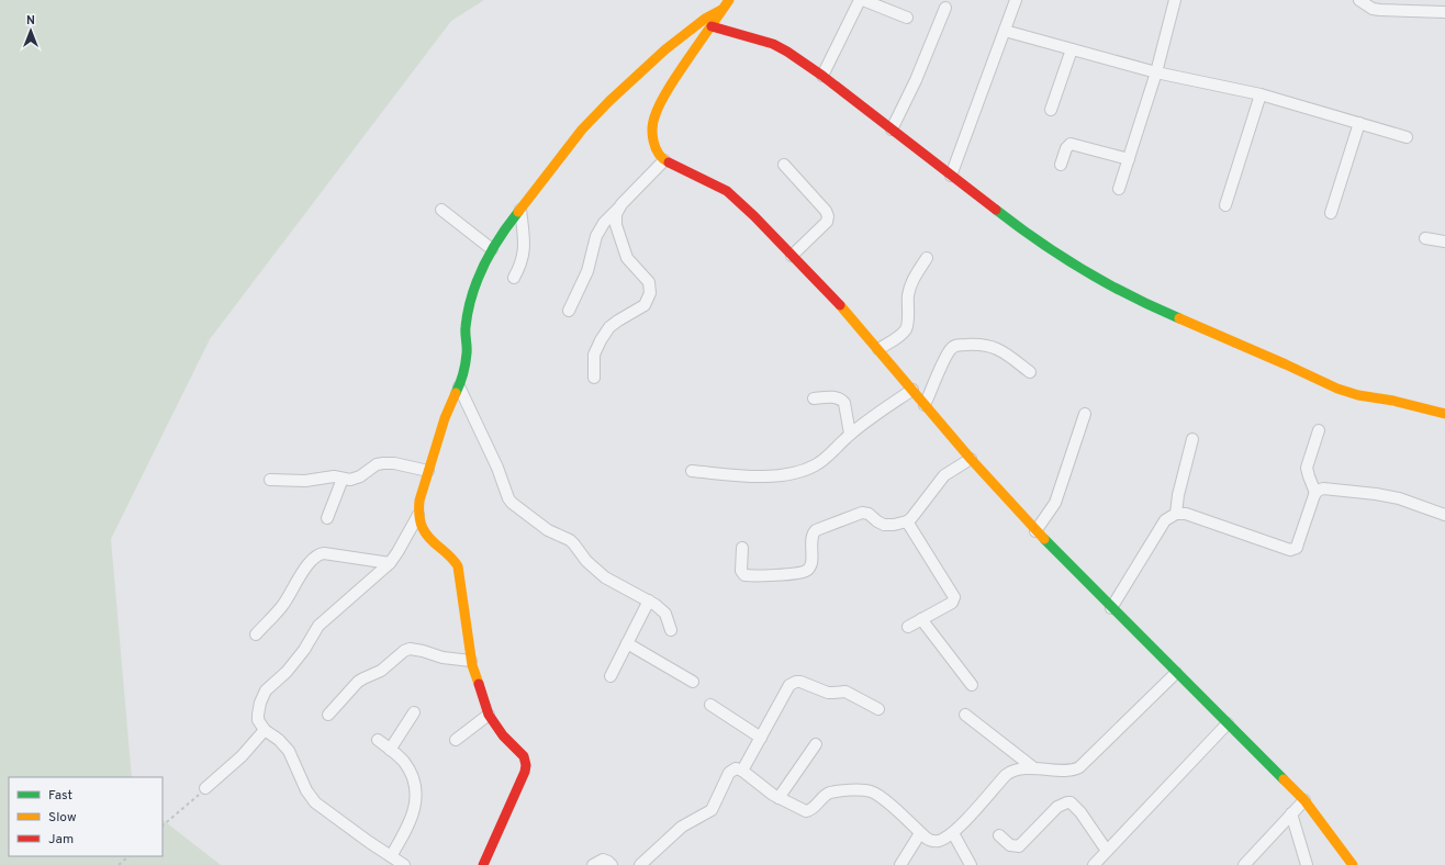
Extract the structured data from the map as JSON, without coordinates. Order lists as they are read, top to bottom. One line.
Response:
{"legend":["Fast","Slow","Jam"],"north":"top"}
